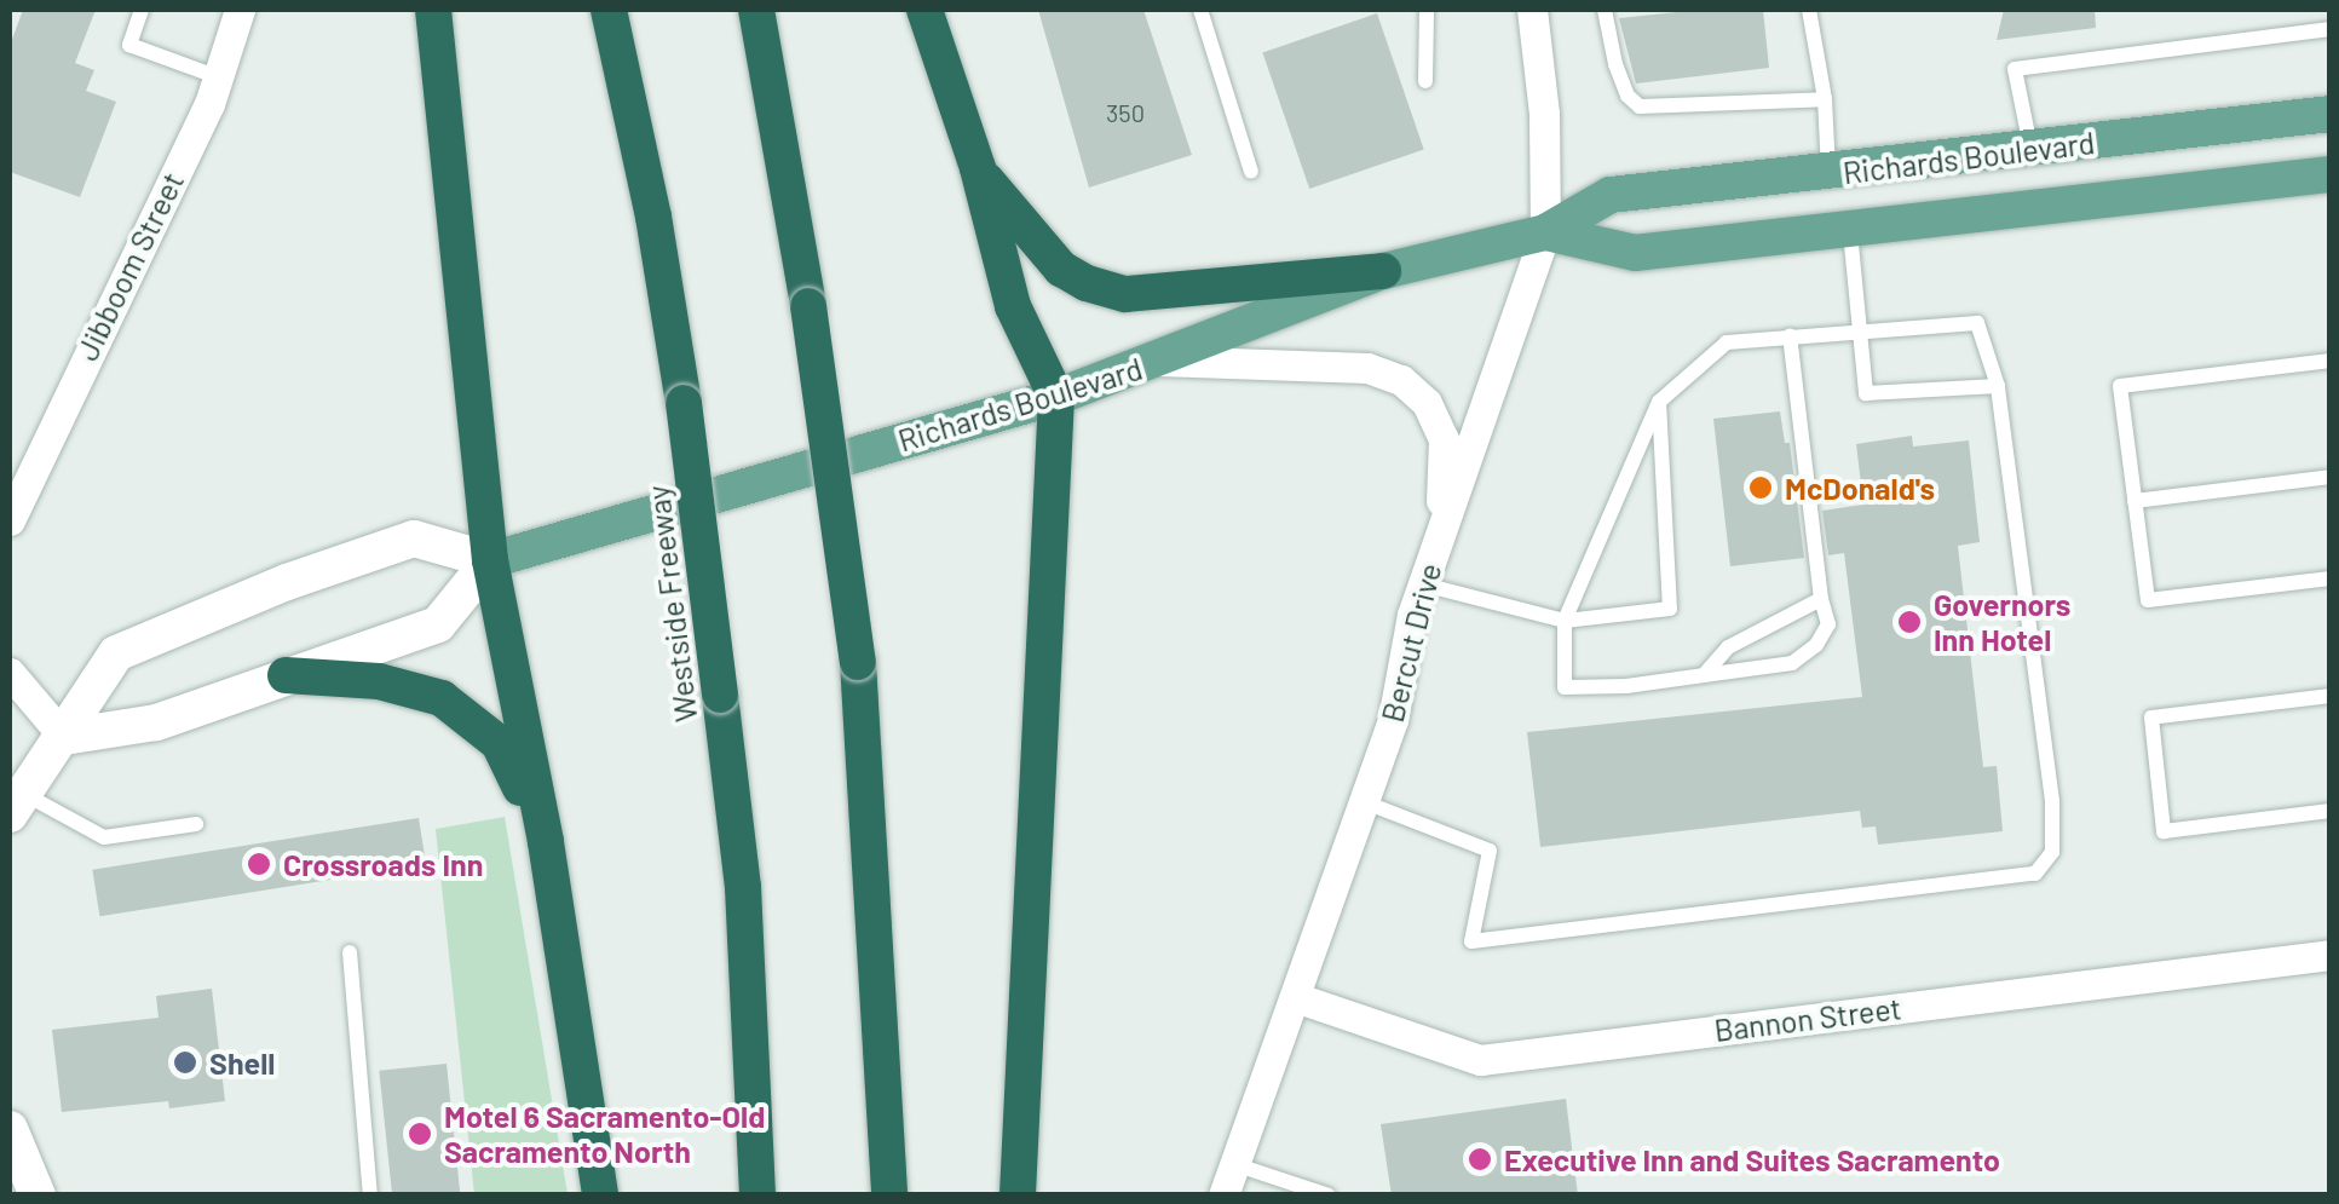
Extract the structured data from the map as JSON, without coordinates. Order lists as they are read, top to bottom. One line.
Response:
{"streets":{"highway":["Westside Freeway"],"main road":["Richards Boulevard"],"street":["Jibboom Street","Bercut Drive","Bannon Street"]},"crossings":[["Richards Boulevard","Bercut Drive"],["Bercut Drive","Bannon Street"]],"places":["McDonald's","Governors Inn Hotel","Crossroads Inn","Shell","Motel 6 Sacramento-Old Sacramento North","Executive Inn and Suites Sacramento"],"house_numbers":["350"]}
